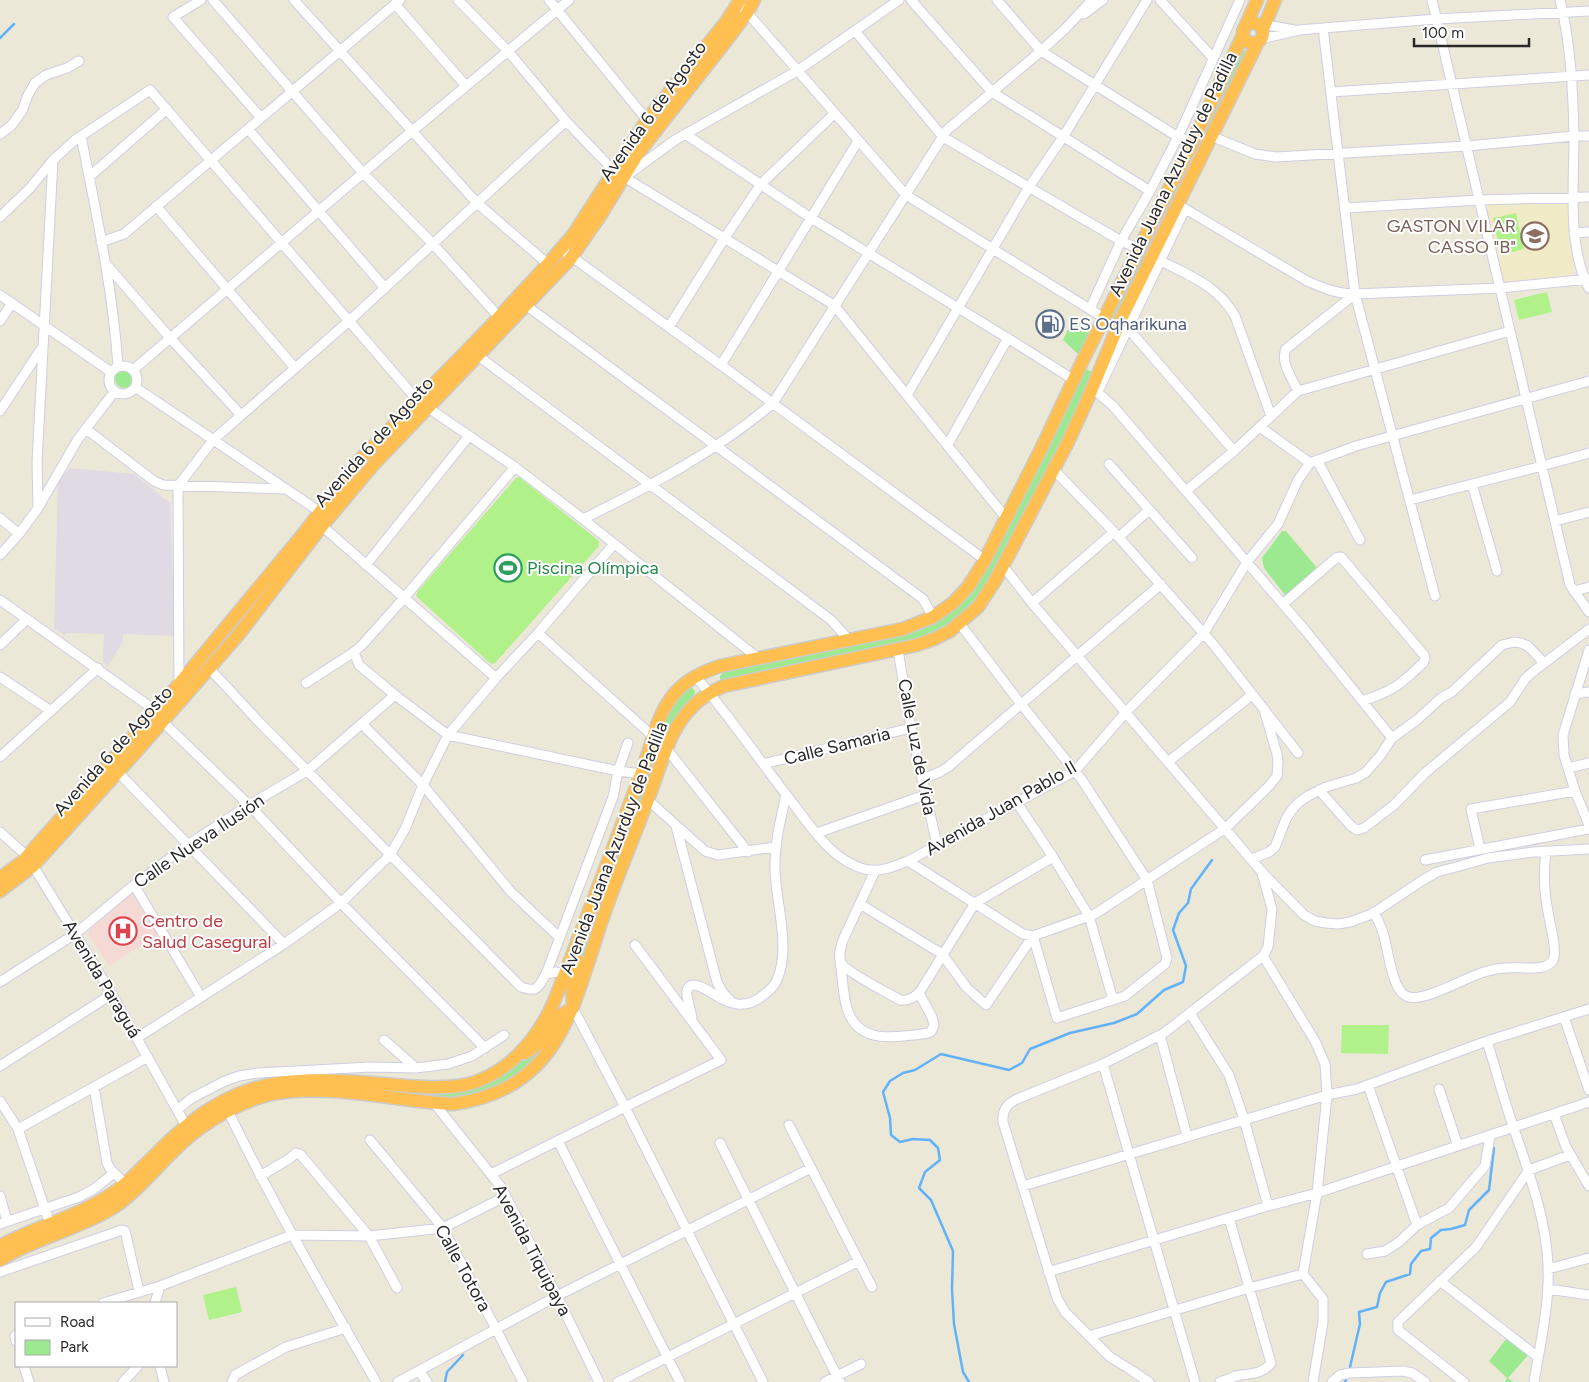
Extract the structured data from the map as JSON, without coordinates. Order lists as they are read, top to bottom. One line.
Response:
{"streets":{"highway":["Avenida 6 de Agosto","Avenida Juana Azurduy de Padilla"],"street":["Calle Samaria","Calle Luz de Vida","Avenida Juan Pablo II","Calle Nueva Ilusión","Avenida Paraguá","Avenida Tiquipaya","Calle Totora"]},"crossings":[["Avenida 6 de Agosto","Avenida Paraguá"],["Avenida Juana Azurduy de Padilla","Calle Luz de Vida"],["Avenida Juana Azurduy de Padilla","Avenida Paraguá"],["Avenida Juana Azurduy de Padilla","Avenida Tiquipaya"],["Calle Samaria","Calle Luz de Vida"],["Calle Luz de Vida","Avenida Juan Pablo II"],["Calle Nueva Ilusión","Avenida Paraguá"]],"places":{"school or university":["GASTON VILAR CASSO \"B\""],"fuel station":["ES Oqharikuna"],"sports":["Piscina Olímpica"],"hospital":["Centro de Salud Casegural"]},"legend":["Road","Park"],"scale_bar":"100 m"}
